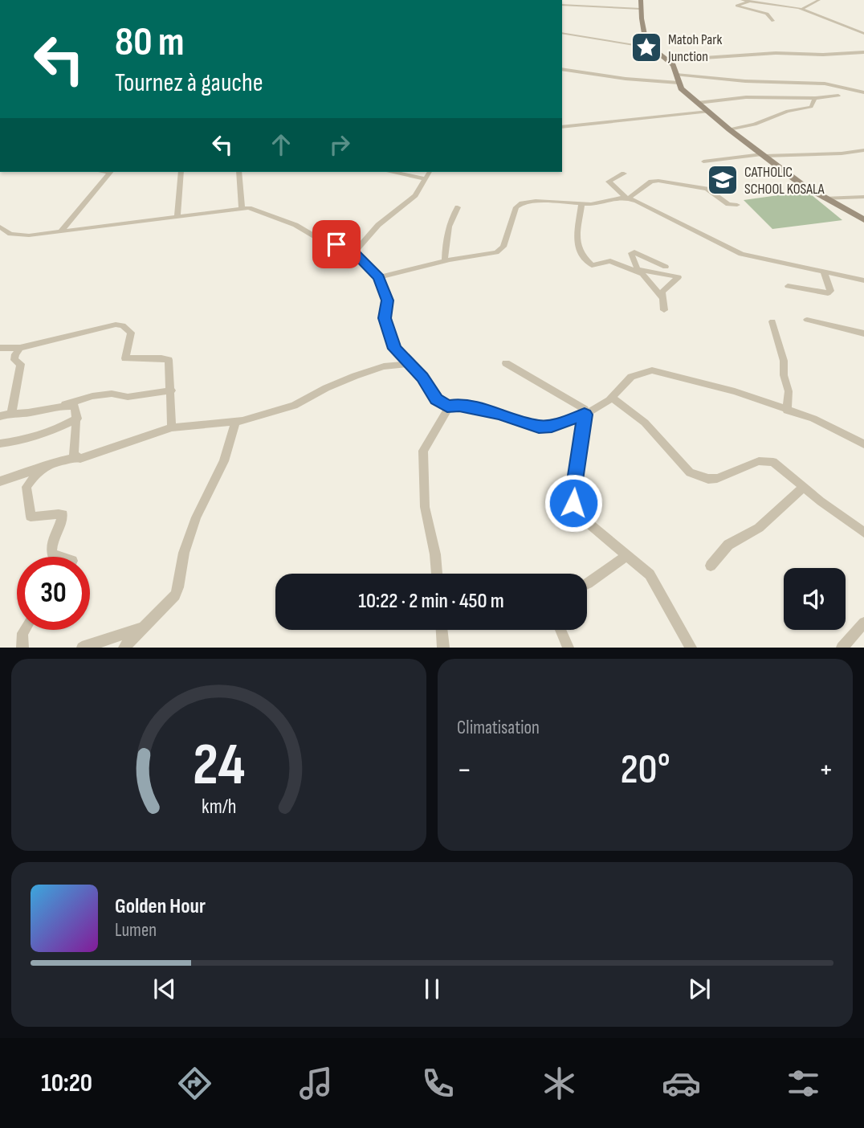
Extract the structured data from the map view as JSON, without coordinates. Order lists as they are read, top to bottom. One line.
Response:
{"places":{"place":["Matoh Park Junction"],"school or university":["CATHOLIC SCHOOL KOSALA"]},"page":{"turn":["80 m","Tournez à gauche"],"limit":"30","trip":"10:22 · 2 min · 450 m","tile":"Climatisation","heat":["−","20°","+"],"song":["Golden Hour","Lumen"],"tabs":"10:20","gauge":["24","km/h"]}}
